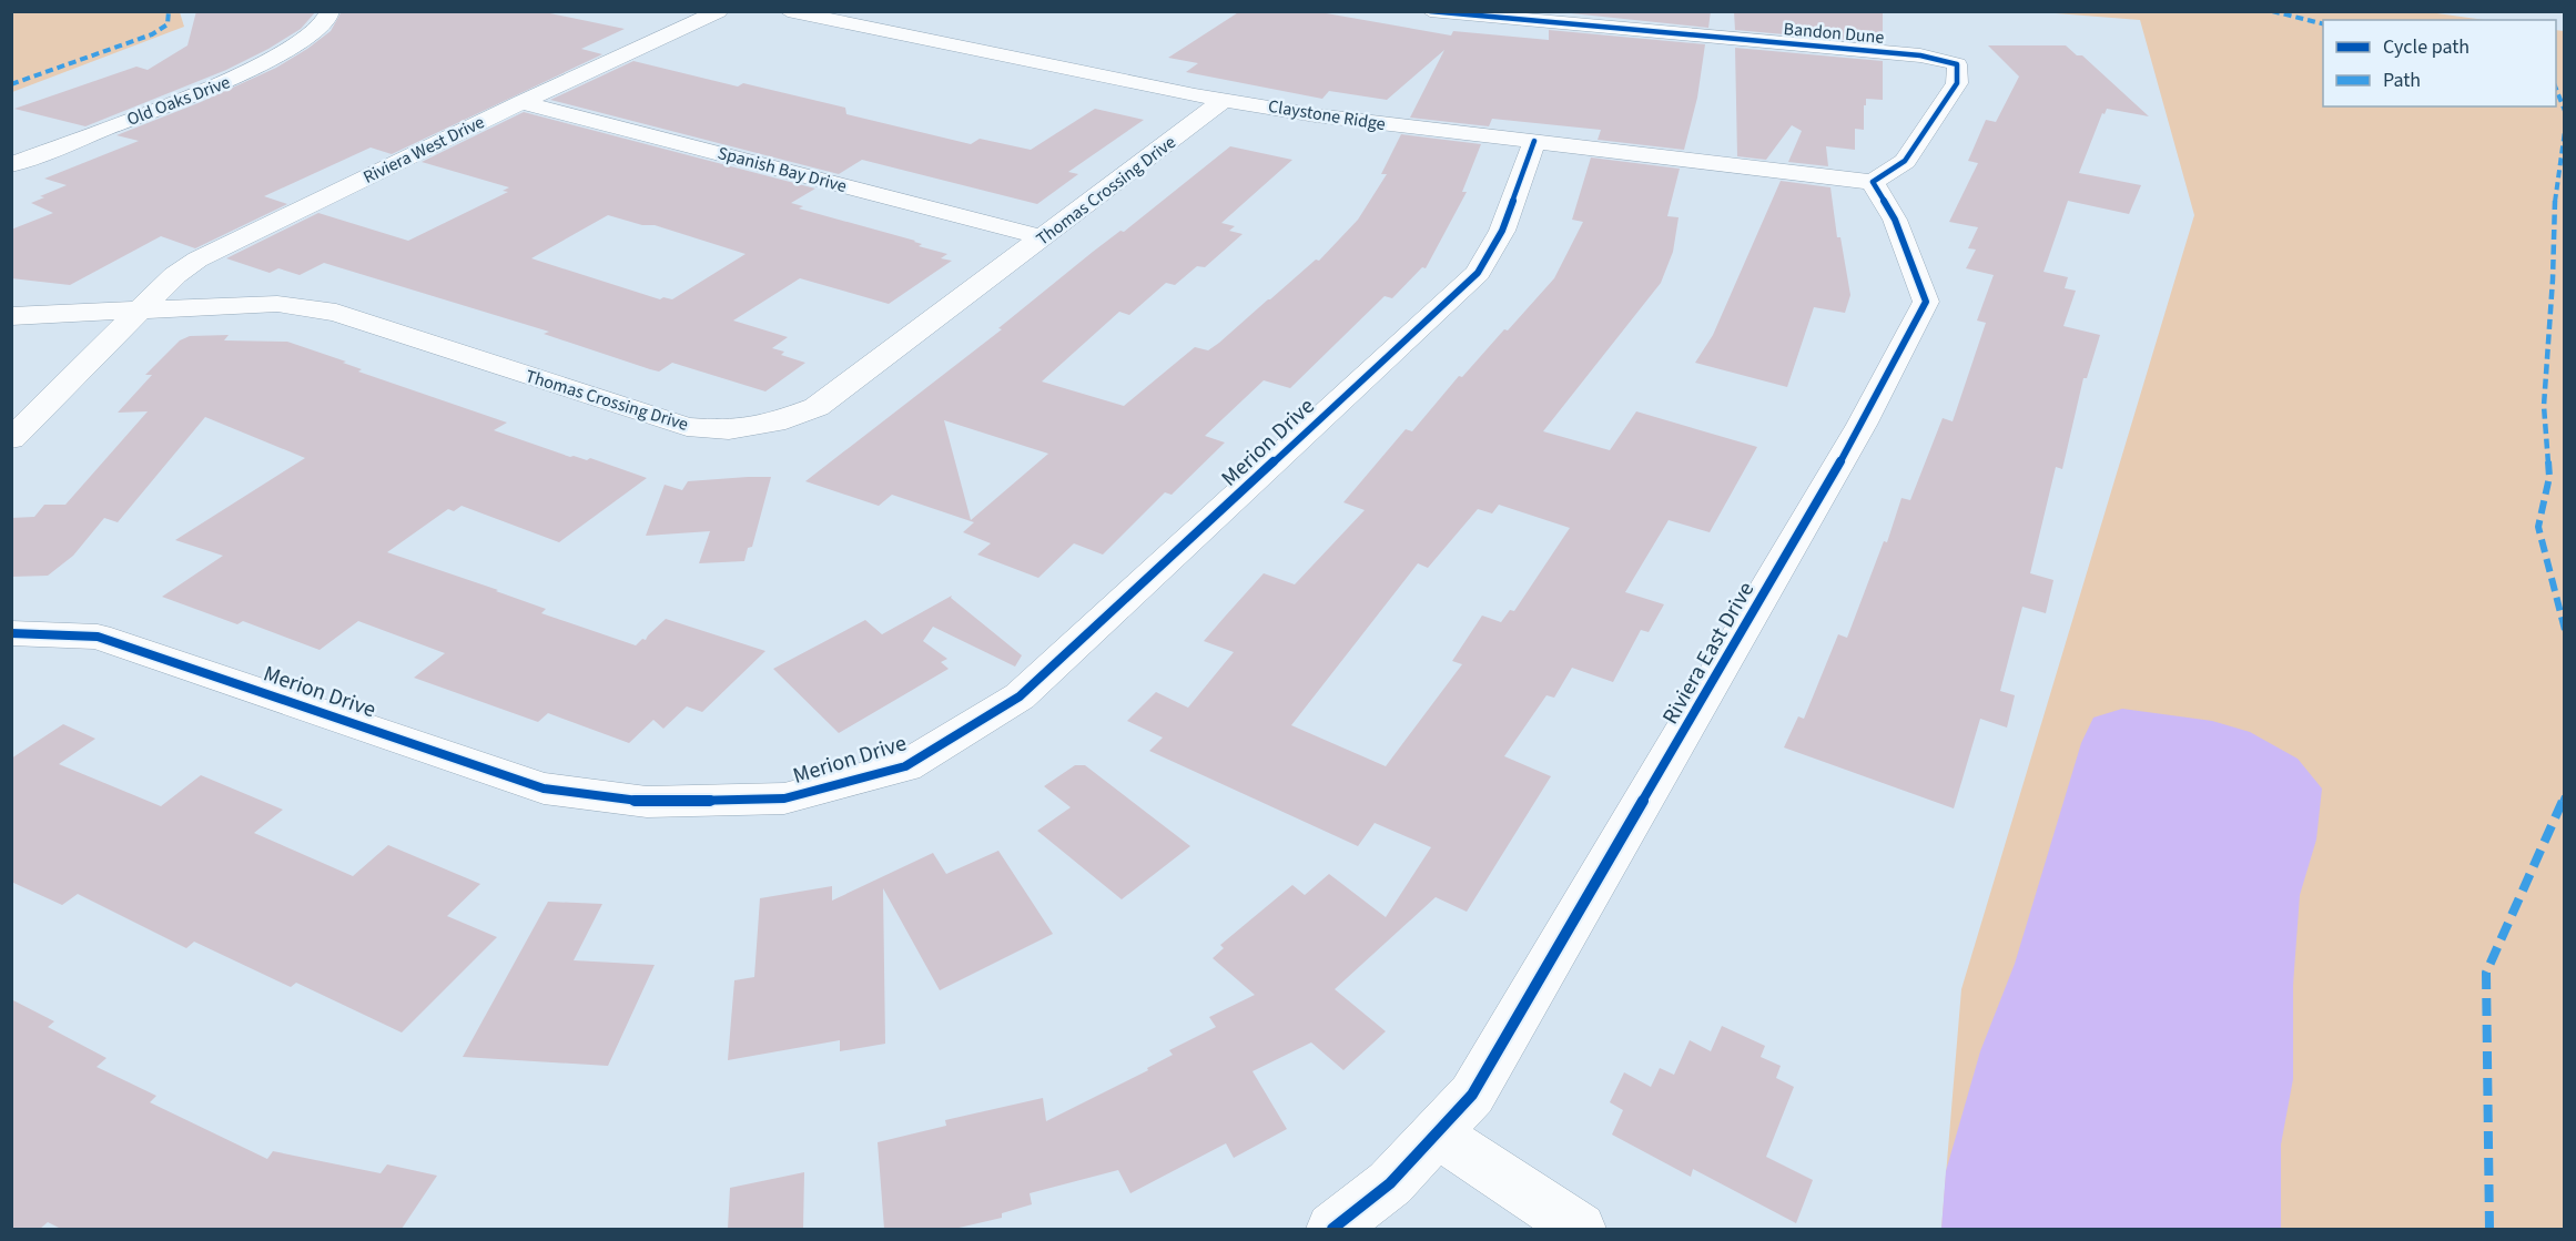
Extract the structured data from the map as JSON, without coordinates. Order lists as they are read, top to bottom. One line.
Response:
{"streets":{"street":["Bandon Dune","Old Oaks Drive","Claystone Ridge","Riviera West Drive","Spanish Bay Drive","Thomas Crossing Drive","Merion Drive","Riviera East Drive"]},"crossings":[["Bandon Dune","Claystone Ridge"],["Bandon Dune","Riviera East Drive"],["Claystone Ridge","Thomas Crossing Drive"],["Claystone Ridge","Merion Drive"],["Claystone Ridge","Riviera East Drive"],["Riviera West Drive","Spanish Bay Drive"],["Riviera West Drive","Thomas Crossing Drive"],["Spanish Bay Drive","Thomas Crossing Drive"]],"legend":["Cycle path","Path"]}
